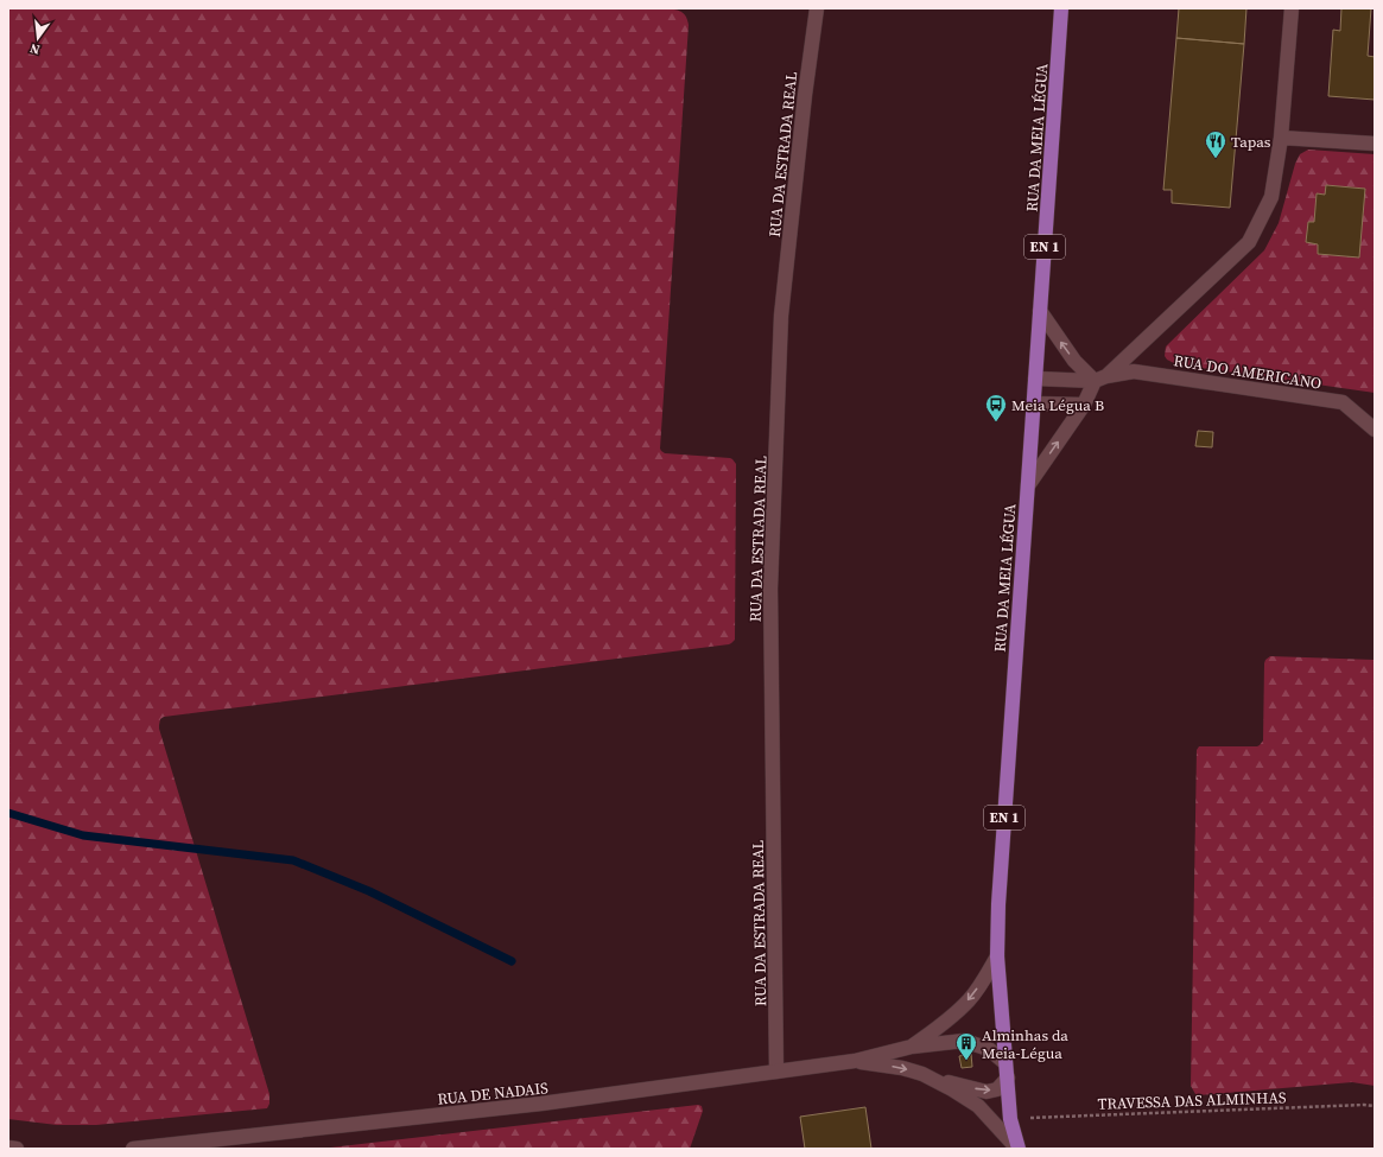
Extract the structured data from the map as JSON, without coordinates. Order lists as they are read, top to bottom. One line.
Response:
{"streets":{"main road":["RUA DA MEIA LÉGUA","EN 1"],"street":["RUA DA ESTRADA REAL","RUA DO AMERICANO","RUA DE NADAIS"],"path":["TRAVESSA DAS ALMINHAS"]},"crossings":[["RUA DA MEIA LÉGUA","RUA DO AMERICANO"],["RUA DA MEIA LÉGUA","RUA DE NADAIS"],["RUA DA MEIA LÉGUA","TRAVESSA DAS ALMINHAS"],["RUA DA ESTRADA REAL","RUA DE NADAIS"]],"places":{"restaurant":["Tapas"],"bus stop":["Meia Légua B"],"building":["Alminhas da Meia-Légua"]},"north":"bottom"}
